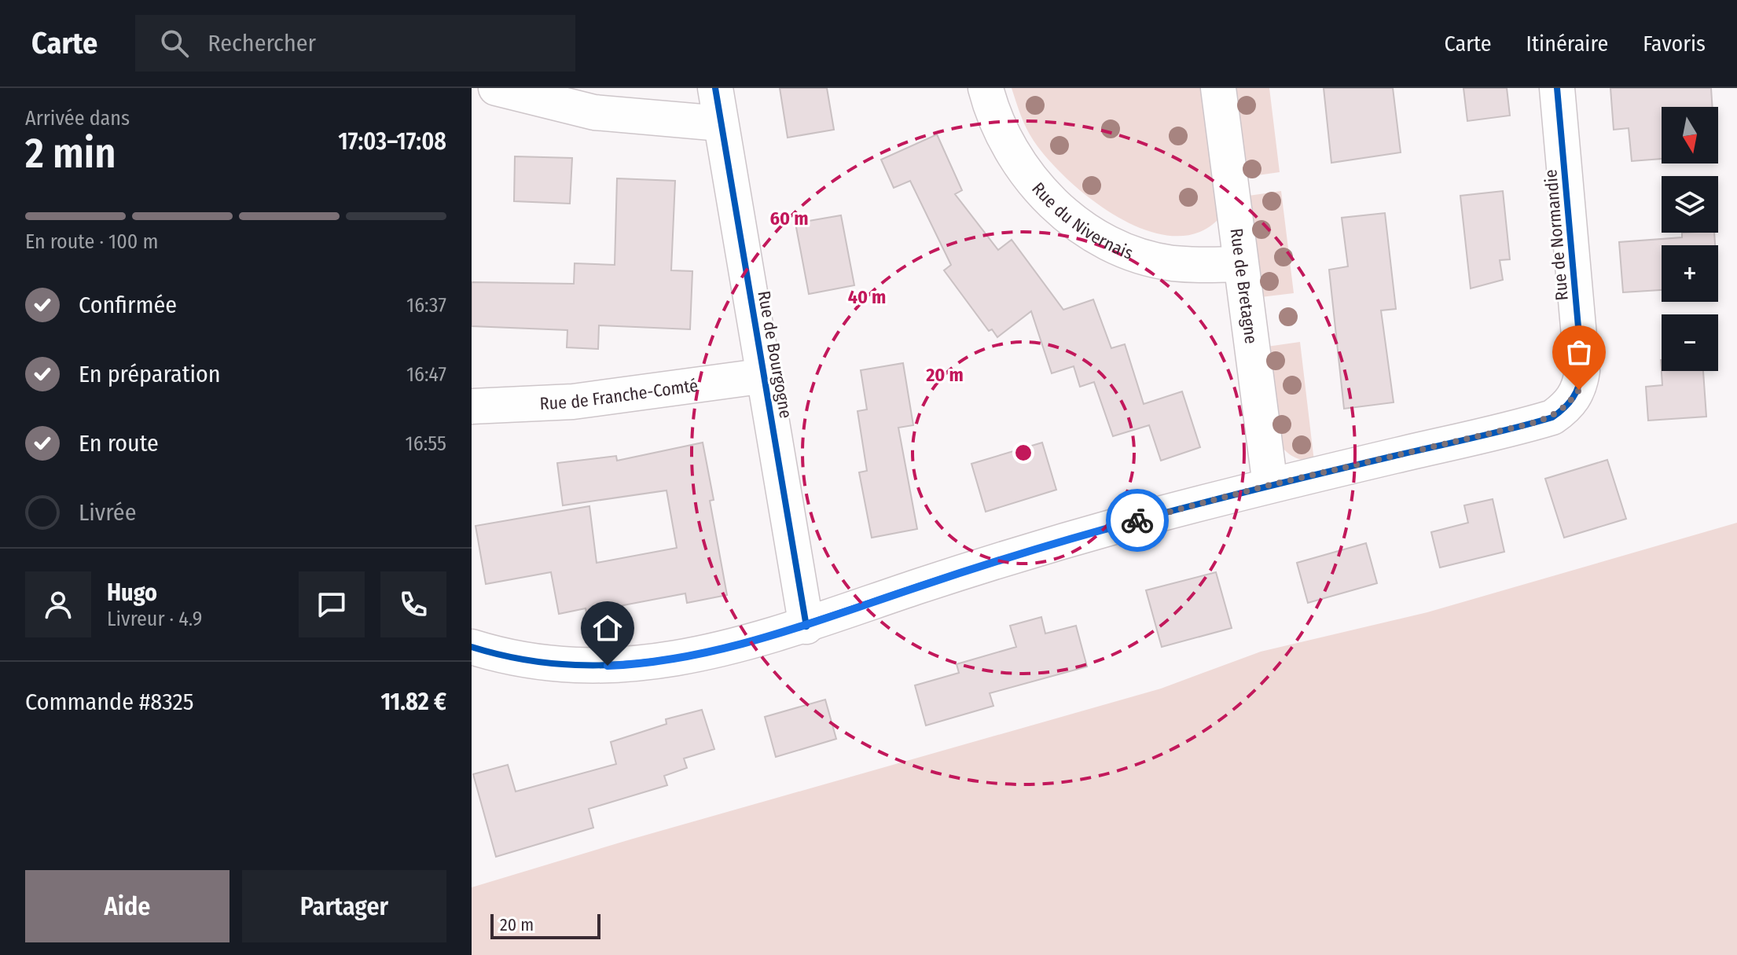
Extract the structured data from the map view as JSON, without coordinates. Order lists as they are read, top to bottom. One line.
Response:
{"streets":{"street":["Rue du Nivernais","Rue de Normandie","Rue de Bretagne","Rue de Bourgogne","Rue de Franche-Comté"]},"crossings":[["Rue du Nivernais","Rue de Bretagne"],["Rue de Normandie","Rue de Bretagne"],["Rue de Normandie","Rue de Bourgogne"],["Rue de Bourgogne","Rue de Franche-Comté"]],"scale_bar":"20 m","north":"bottom","page":{"header":"Carte","search":"Rechercher","nav":["Carte","Itinéraire","Favoris"],"heading":["2 min","Arrivée dans","17:03–17:08"],"panel":["Hugo","Livreur · 4.9","Commande #8325","11.82 €"],"map_buttons":["+","−"],"bar":"En route · 100 m","list":[["Confirmée","16:37"],["En préparation","16:47"],["En route","16:55"],"Livrée"],"buttons":["Aide","Partager"],"scale":"20 m"},"rings":["60 m","40 m","20 m"]}
